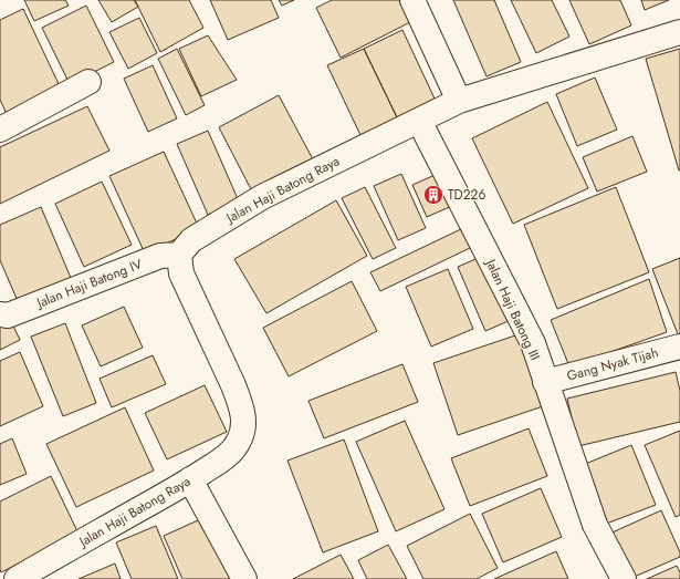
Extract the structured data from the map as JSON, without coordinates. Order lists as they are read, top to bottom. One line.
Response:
{"streets":{"street":["Jalan Haji Batong Raya","Jalan Haji Batong IV","Jalan Haji Batong III","Gang Nyak Tijah"]},"crossings":[["Jalan Haji Batong Raya","Jalan Haji Batong IV"],["Jalan Haji Batong Raya","Jalan Haji Batong III"],["Jalan Haji Batong III","Gang Nyak Tijah"]],"places":{"building":["TD226"]}}
